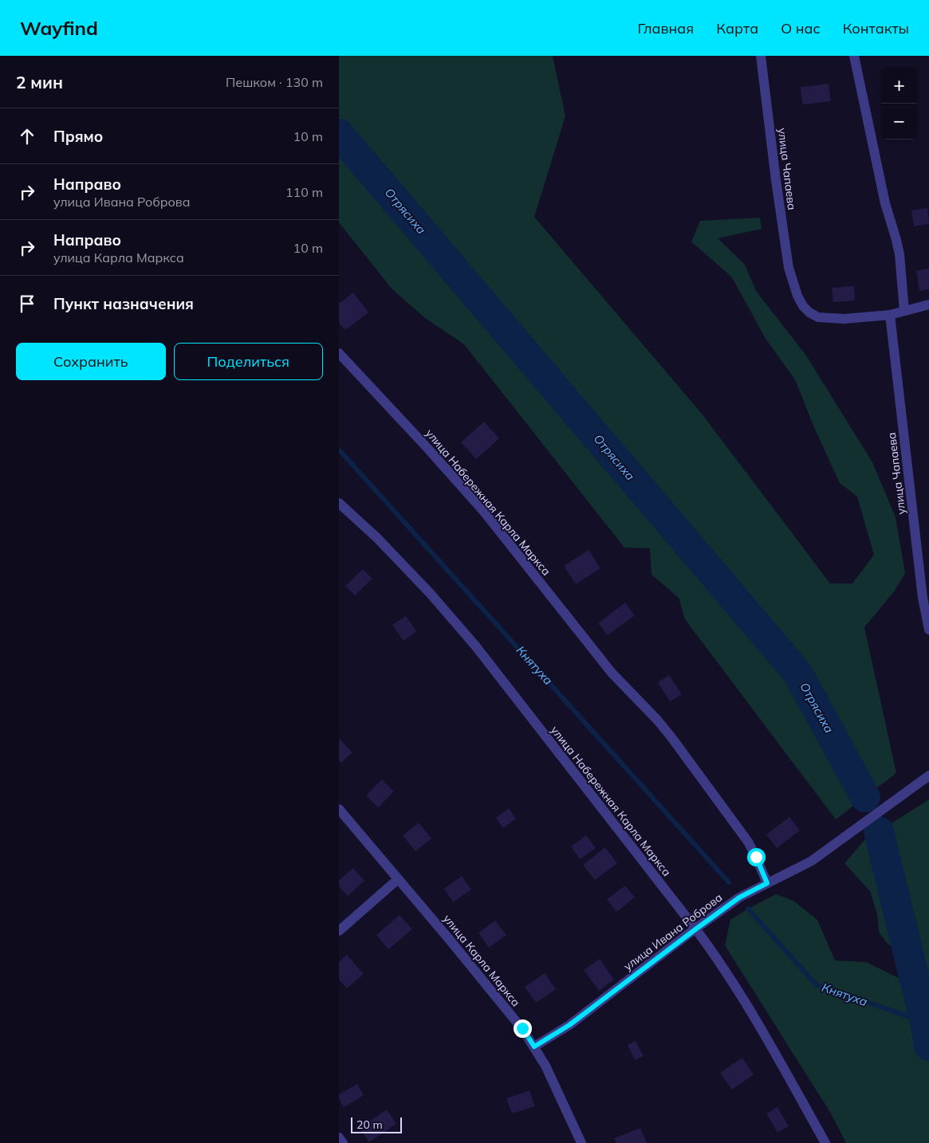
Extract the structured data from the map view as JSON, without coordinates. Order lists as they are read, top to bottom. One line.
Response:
{"streets":{"street":["улица Чапаева","улица Набережная Карла Маркса","улица Ивана Роброва","улица Карла Маркса"]},"crossings":[["улица Набережная Карла Маркса","улица Ивана Роброва"],["улица Ивана Роброва","улица Карла Маркса"]],"water":["Отрясиха","Княтуха"],"scale_bar":"20 m","page":{"header":"Wayfind","nav":["Главная","Карта","О нас","Контакты"],"heading":["2 мин","Пешком · 130 m"],"map_buttons":["+","−"],"list":[["Прямо","10 m"],["Направо","улица Ивана Роброва","110 m"],["Направо","улица Карла Маркса","10 m"],"Пункт назначения"],"buttons":["Сохранить","Поделиться"],"scale":"20 m"}}
